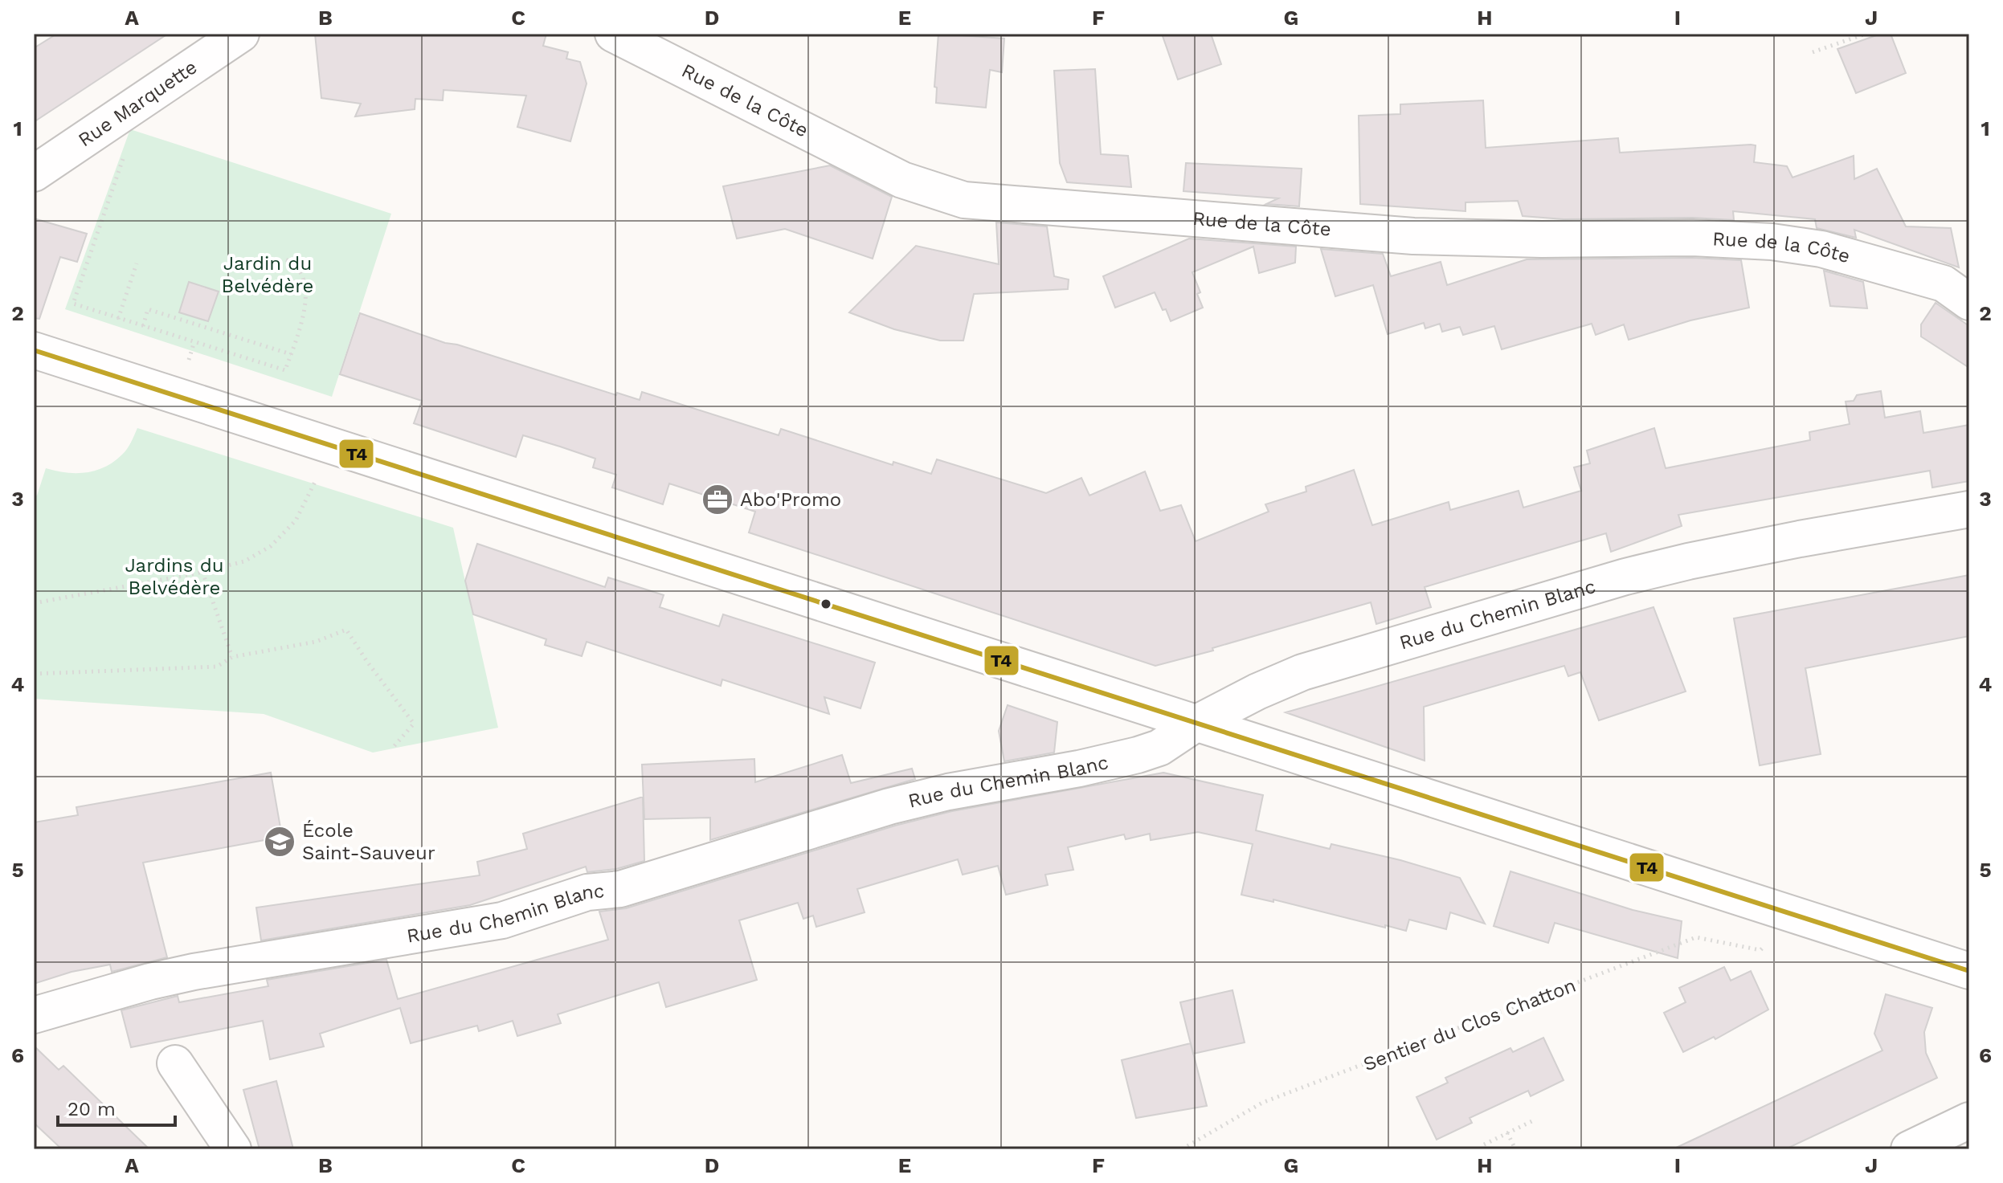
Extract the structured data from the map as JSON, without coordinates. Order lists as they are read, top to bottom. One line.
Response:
{"streets":{"street":["Rue de la Côte","Rue Marquette","Rue du Chemin Blanc"],"path":["Sentier du Clos Chatton"]},"parks":["Jardin du Belvédère","Jardins du Belvédère"],"places":{"office":["Abo'Promo"],"school or university":["École Saint-Sauveur"]},"lines":["transit line T4"],"scale_bar":"20 m","grid":{"columns":["A","B","C","D","E","F","G","H","I","J"],"rows":["1","2","3","4","5","6"]}}
